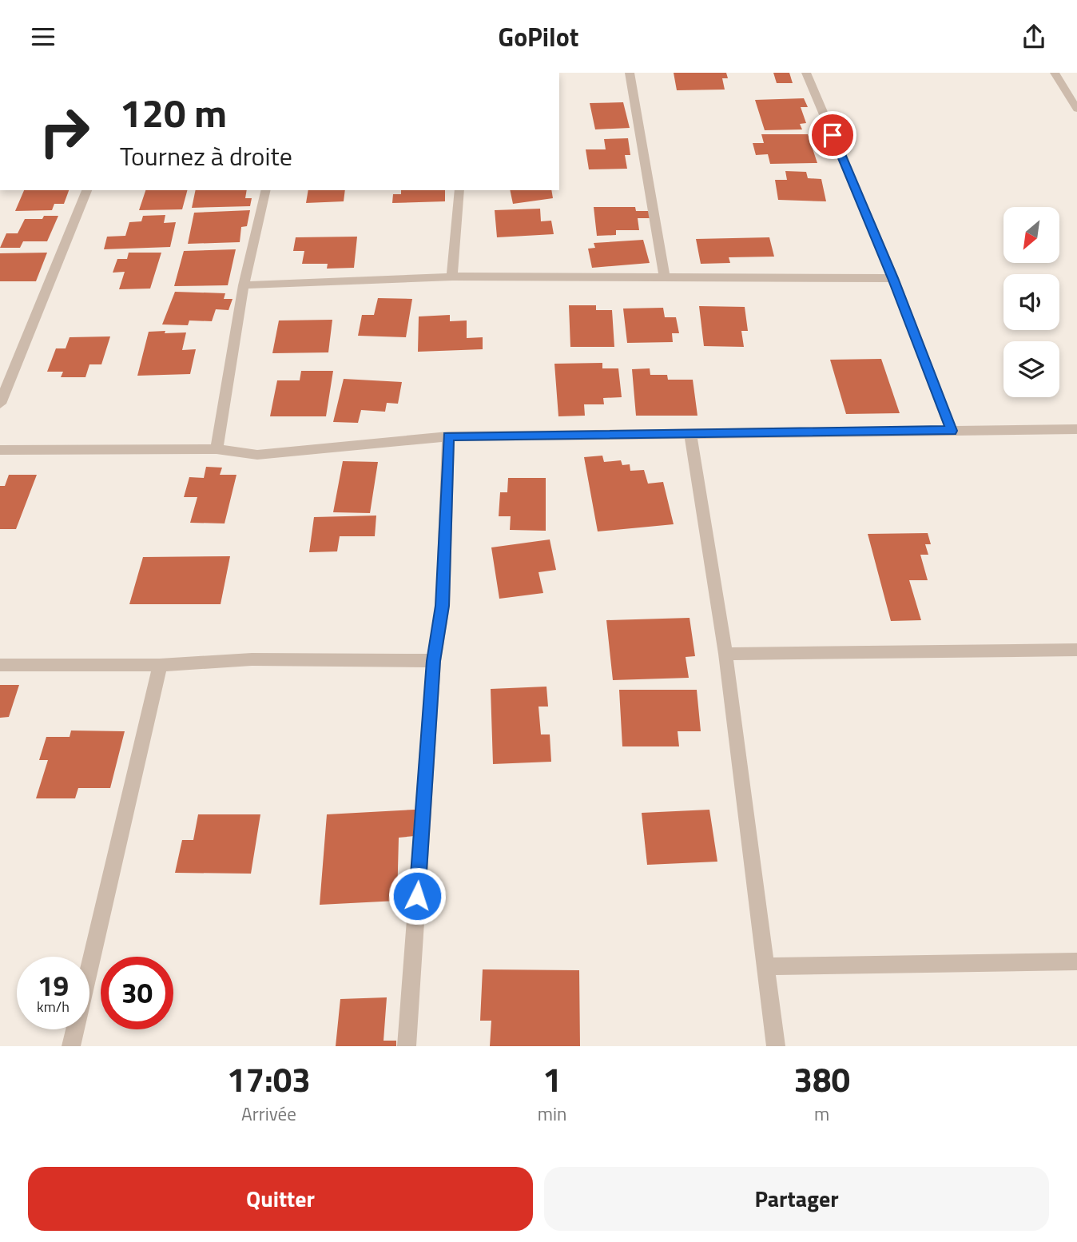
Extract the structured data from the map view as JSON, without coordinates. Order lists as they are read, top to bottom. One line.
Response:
{"north":"bottom left","page":{"header":"GoPilot","turn":["120 m","Tournez à droite"],"speed":"19 km/h","limit":"30","eta":["17:03","Arrivée","1","min","380","m"],"buttons":["Quitter","Partager"]}}
